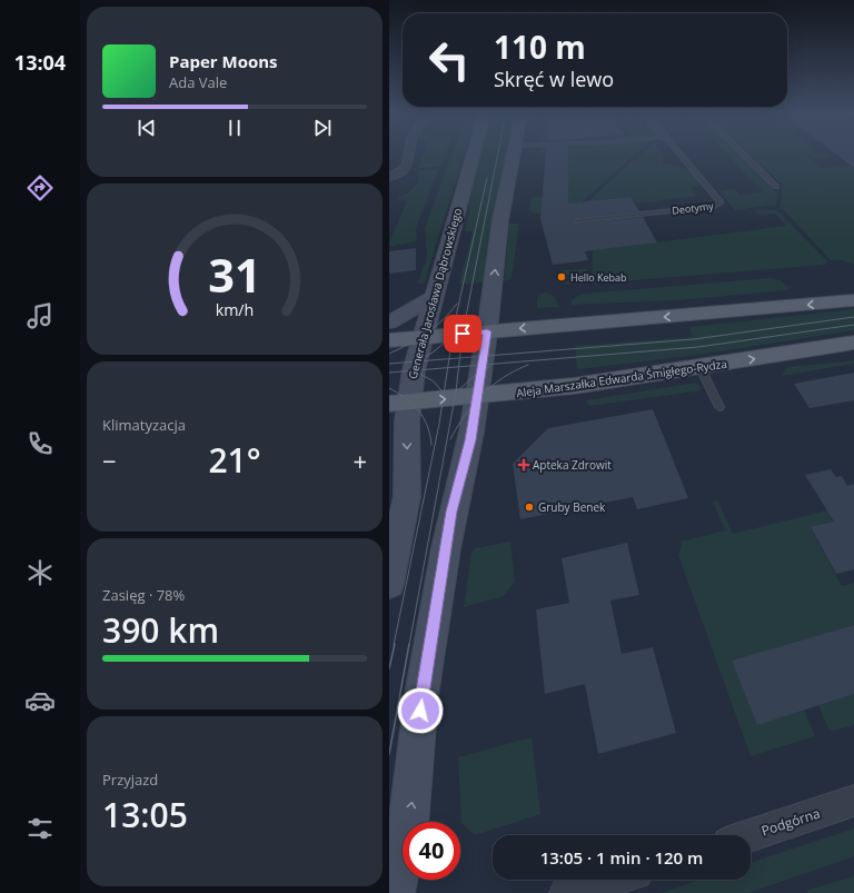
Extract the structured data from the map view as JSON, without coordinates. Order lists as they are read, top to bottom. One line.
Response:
{"streets":{"main road":["Generała Jarosława Dąbrowskiego","Aleja Marszałka Edwarda Śmigłego-Rydza"],"street":["Podgórna"],"lane":["Deotymy"]},"crossings":[["Generała Jarosława Dąbrowskiego","Aleja Marszałka Edwarda Śmigłego-Rydza"]],"places":{"other":["Hello Kebab","Gruby Benek"],"health":["Apteka Zdrowit"]},"page":{"tabs":"13:04","turn":["110 m","Skręć w lewo"],"song":["Paper Moons","Ada Vale"],"tile":["Klimatyzacja",["Zasięg · 78%","390 km"],["Przyjazd","13:05"]],"heat":["−","21°","+"],"limit":"40","trip":"13:05 · 1 min · 120 m","gauge":["31","km/h"]}}
